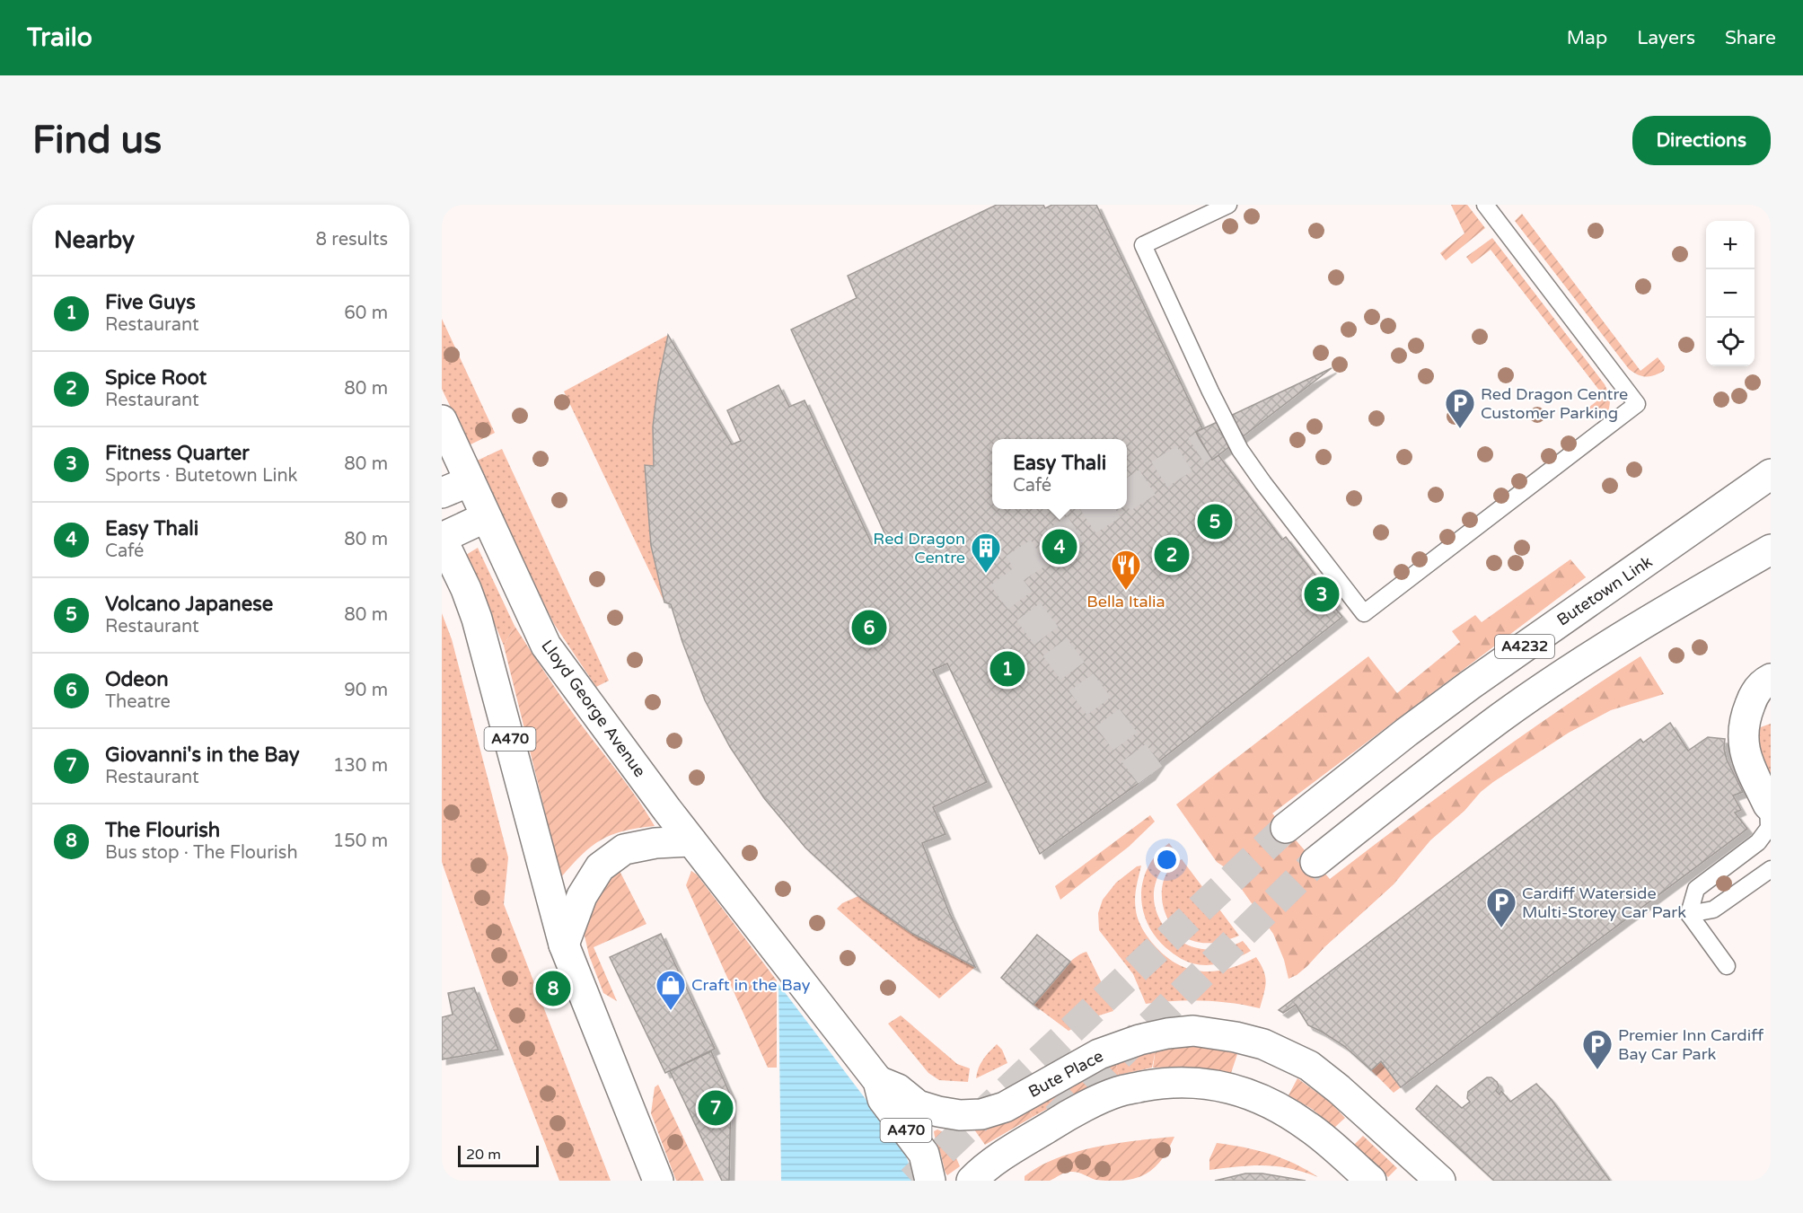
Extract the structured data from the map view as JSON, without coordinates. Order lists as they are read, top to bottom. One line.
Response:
{"streets":{"main road":["Butetown Link","A4232","Lloyd George Avenue","A470","Bute Place"]},"crossings":[["Lloyd George Avenue","A470"],["A470","Bute Place"]],"places":{"parking":["Red Dragon Centre Customer Parking","Cardiff Waterside Multi-Storey Car Park","Premier Inn Cardiff Bay Car Park"],"building":["Red Dragon Centre"],"restaurant":["Bella Italia"],"shop":["Craft in the Bay"]},"scale_bar":"20 m","page":{"header":"Trailo","nav":["Map","Layers","Share"],"buttons":"Directions","title":"Find us","heading":["Nearby","8 results"],"map_buttons":["+","−"],"list":[{"mark":"1","name":"Five Guys","note":"Restaurant","value":"60 m"},{"mark":"2","name":"Spice Root","note":"Restaurant","value":"80 m"},{"mark":"3","name":"Fitness Quarter","note":"Sports · Butetown Link","value":"80 m"},{"mark":"4","name":"Easy Thali","note":"Café","value":"80 m"},{"mark":"5","name":"Volcano Japanese","note":"Restaurant","value":"80 m"},{"mark":"6","name":"Odeon","note":"Theatre","value":"90 m"},{"mark":"7","name":"Giovanni's in the Bay","note":"Restaurant","value":"130 m"},{"mark":"8","name":"The Flourish","note":"Bus stop · The Flourish","value":"150 m"}],"popup":["Easy Thali","Café"],"pins":["5","4","2","3","6","1","8","7"],"scale":"20 m"}}
